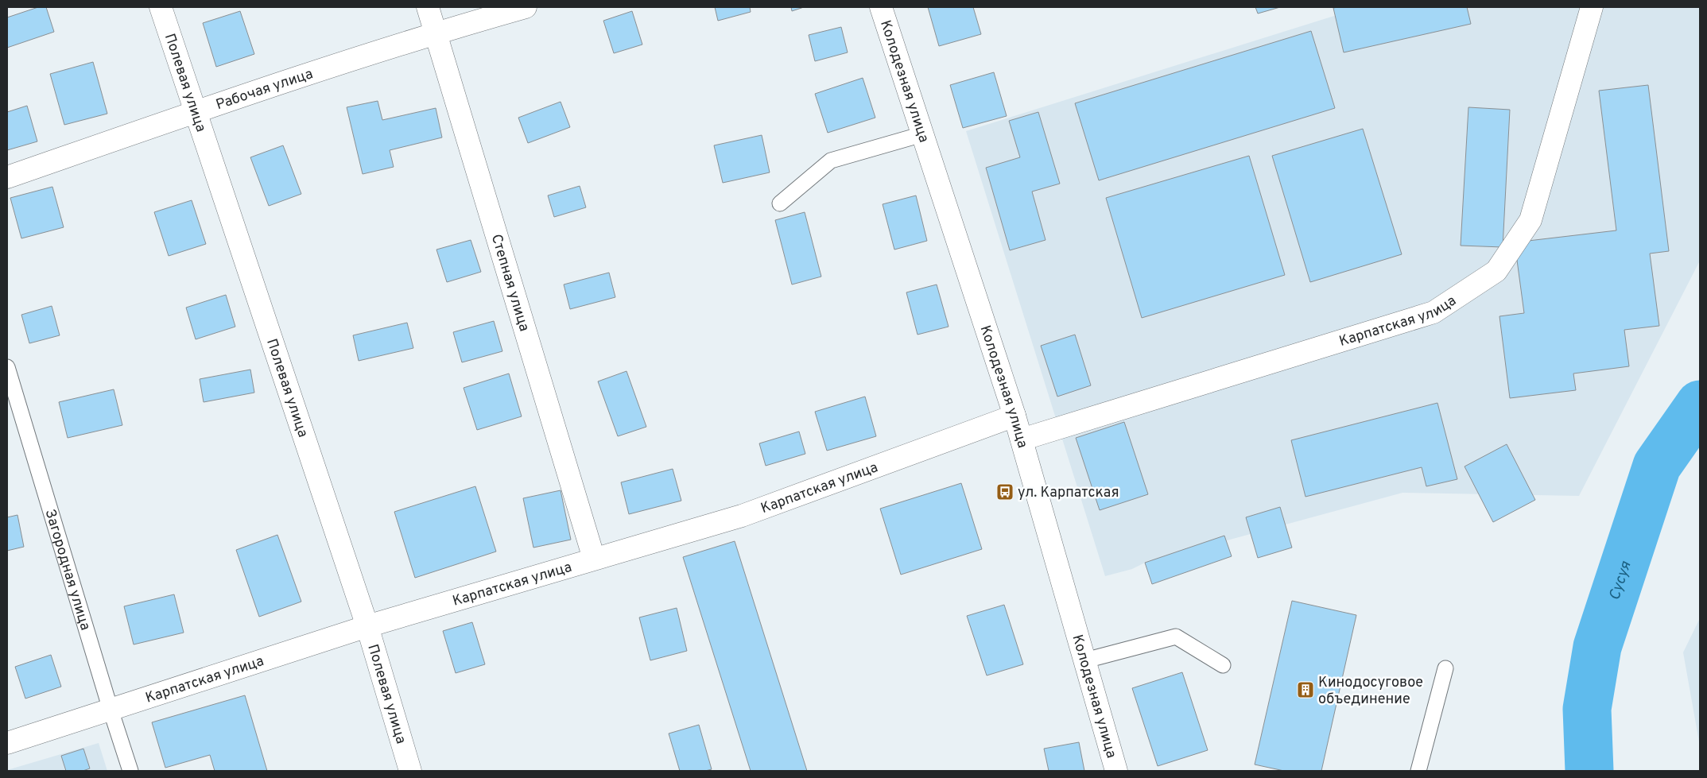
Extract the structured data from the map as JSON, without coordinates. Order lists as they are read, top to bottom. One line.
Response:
{"streets":{"street":["Колодезная улица","Полевая улица","Рабочая улица","Степная улица","Карпатская улица"],"lane":["Загородная улица"]},"crossings":[["Колодезная улица","Карпатская улица"],["Полевая улица","Рабочая улица"],["Полевая улица","Карпатская улица"],["Рабочая улица","Степная улица"],["Степная улица","Карпатская улица"],["Карпатская улица","Загородная улица"]],"water":["Сусуя"],"places":{"bus stop":["ул. Карпатская"],"building":["Кинодосуговое объединение"]}}
